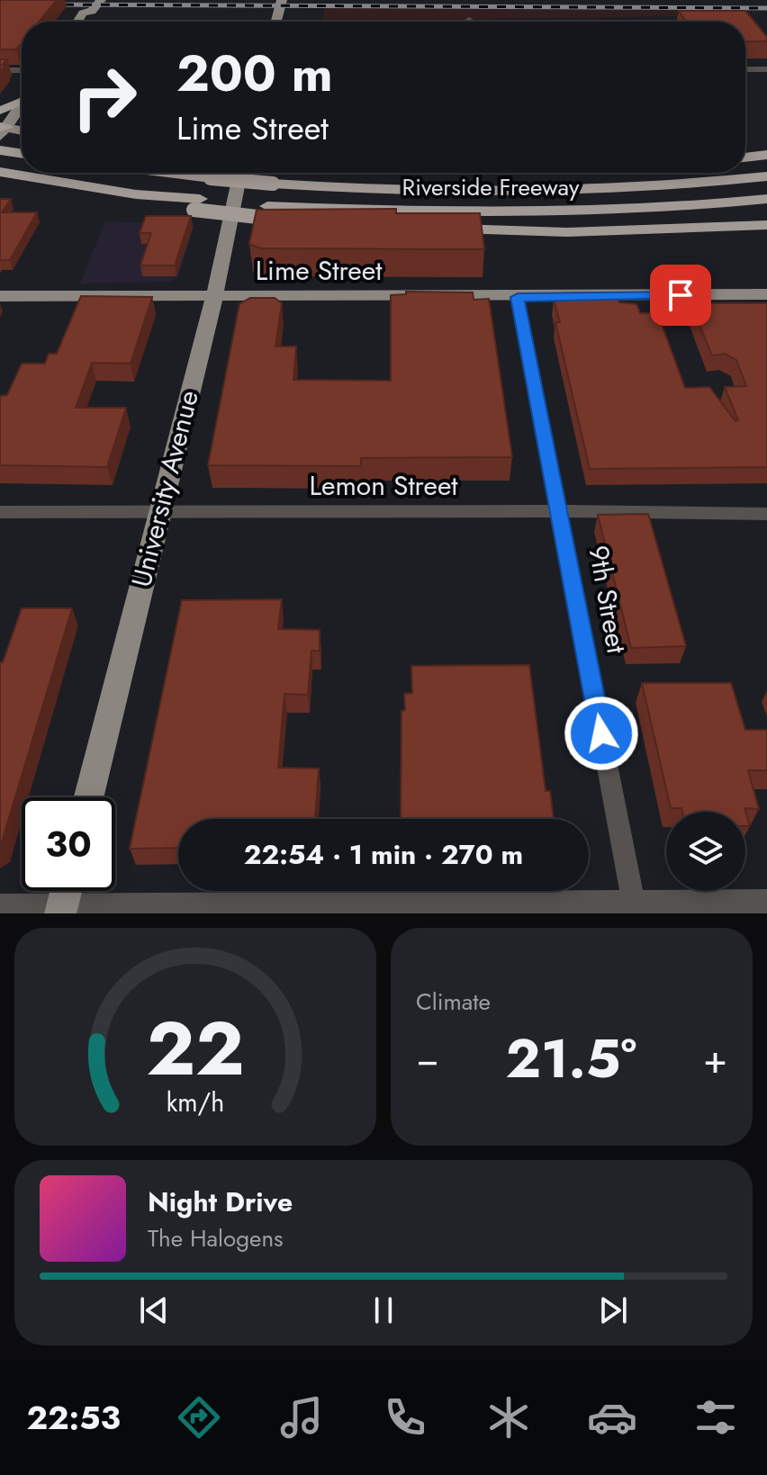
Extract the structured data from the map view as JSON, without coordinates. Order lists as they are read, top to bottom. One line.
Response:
{"streets":{"highway":["Riverside Freeway"],"main road":["Lime Street","University Avenue"],"street":["Lemon Street","9th Street"]},"crossings":[["Lime Street","University Avenue"],["Lime Street","9th Street"],["Lemon Street","University Avenue"],["Lemon Street","9th Street"]],"page":{"turn":["200 m","Lime Street"],"limit":"30","trip":"22:54 · 1 min · 270 m","tile":"Climate","heat":["−","21.5°","+"],"song":["Night Drive","The Halogens"],"tabs":"22:53","gauge":["22","km/h"]}}
